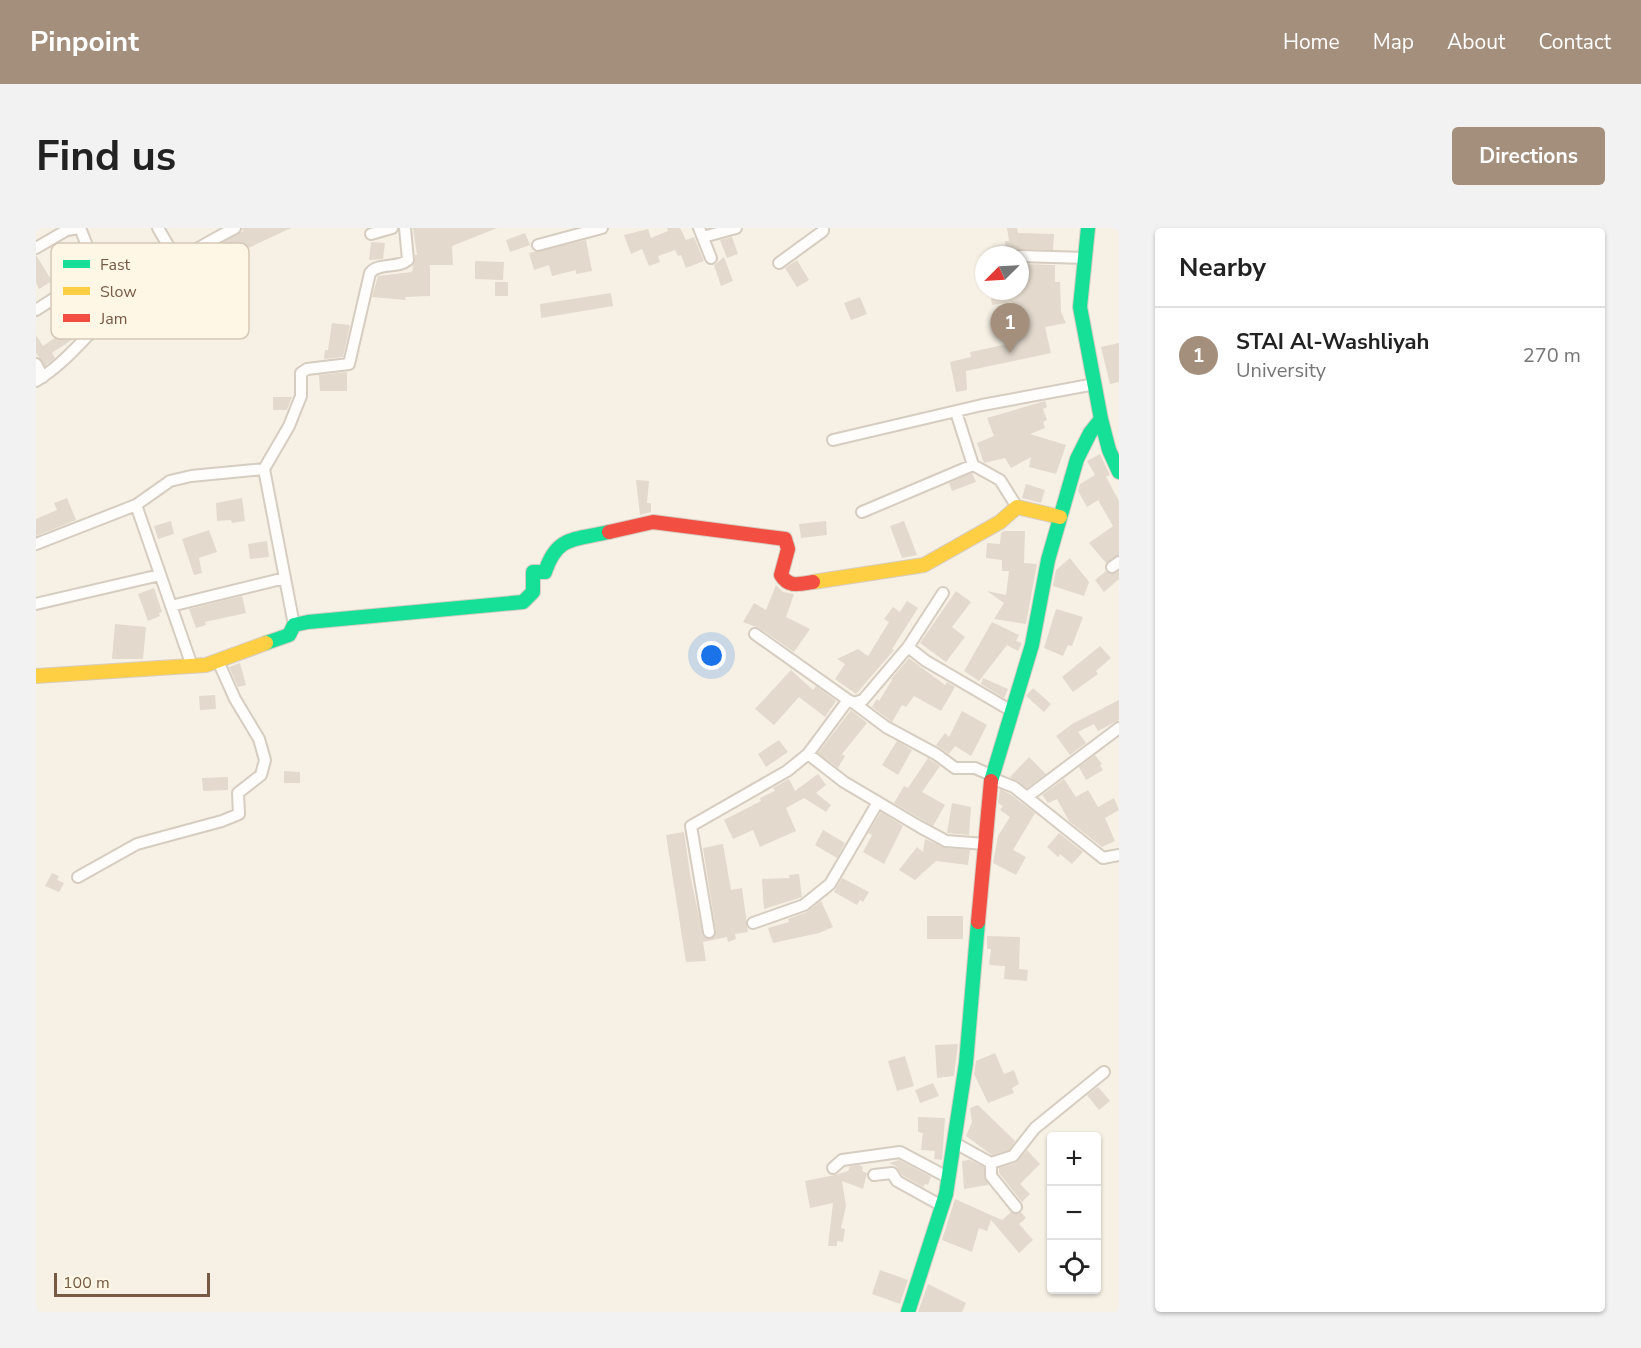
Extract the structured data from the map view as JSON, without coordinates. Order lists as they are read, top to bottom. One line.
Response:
{"legend":["Fast","Slow","Jam"],"scale_bar":"100 m","north":"bottom left","page":{"header":"Pinpoint","nav":["Home","Map","About","Contact"],"buttons":"Directions","title":"Find us","heading":"Nearby","pins":"1","list":[{"mark":"1","name":"STAI Al-Washliyah","note":"University","value":"270 m"}],"map_buttons":["+","−"],"scale":"100 m"}}
